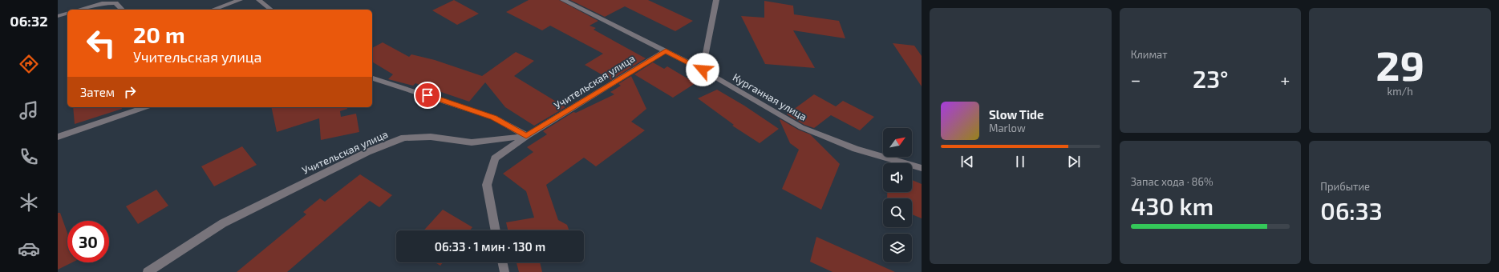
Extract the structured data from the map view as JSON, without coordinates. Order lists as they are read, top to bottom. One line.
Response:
{"streets":{"street":["Учительская улица","Курганная улица"]},"crossings":[["Учительская улица","Курганная улица"]],"north":"top right","page":{"tabs":"06:32","tile":["Климат",["29","km/h"],["Запас хода · 86%","430 km"],["Прибытие","06:33"]],"turn":["20 m","Учительская улица"],"heat":["−","23°","+"],"then":"Затем","song":["Slow Tide","Marlow"],"limit":"30","trip":"06:33 · 1 мин · 130 m"}}
